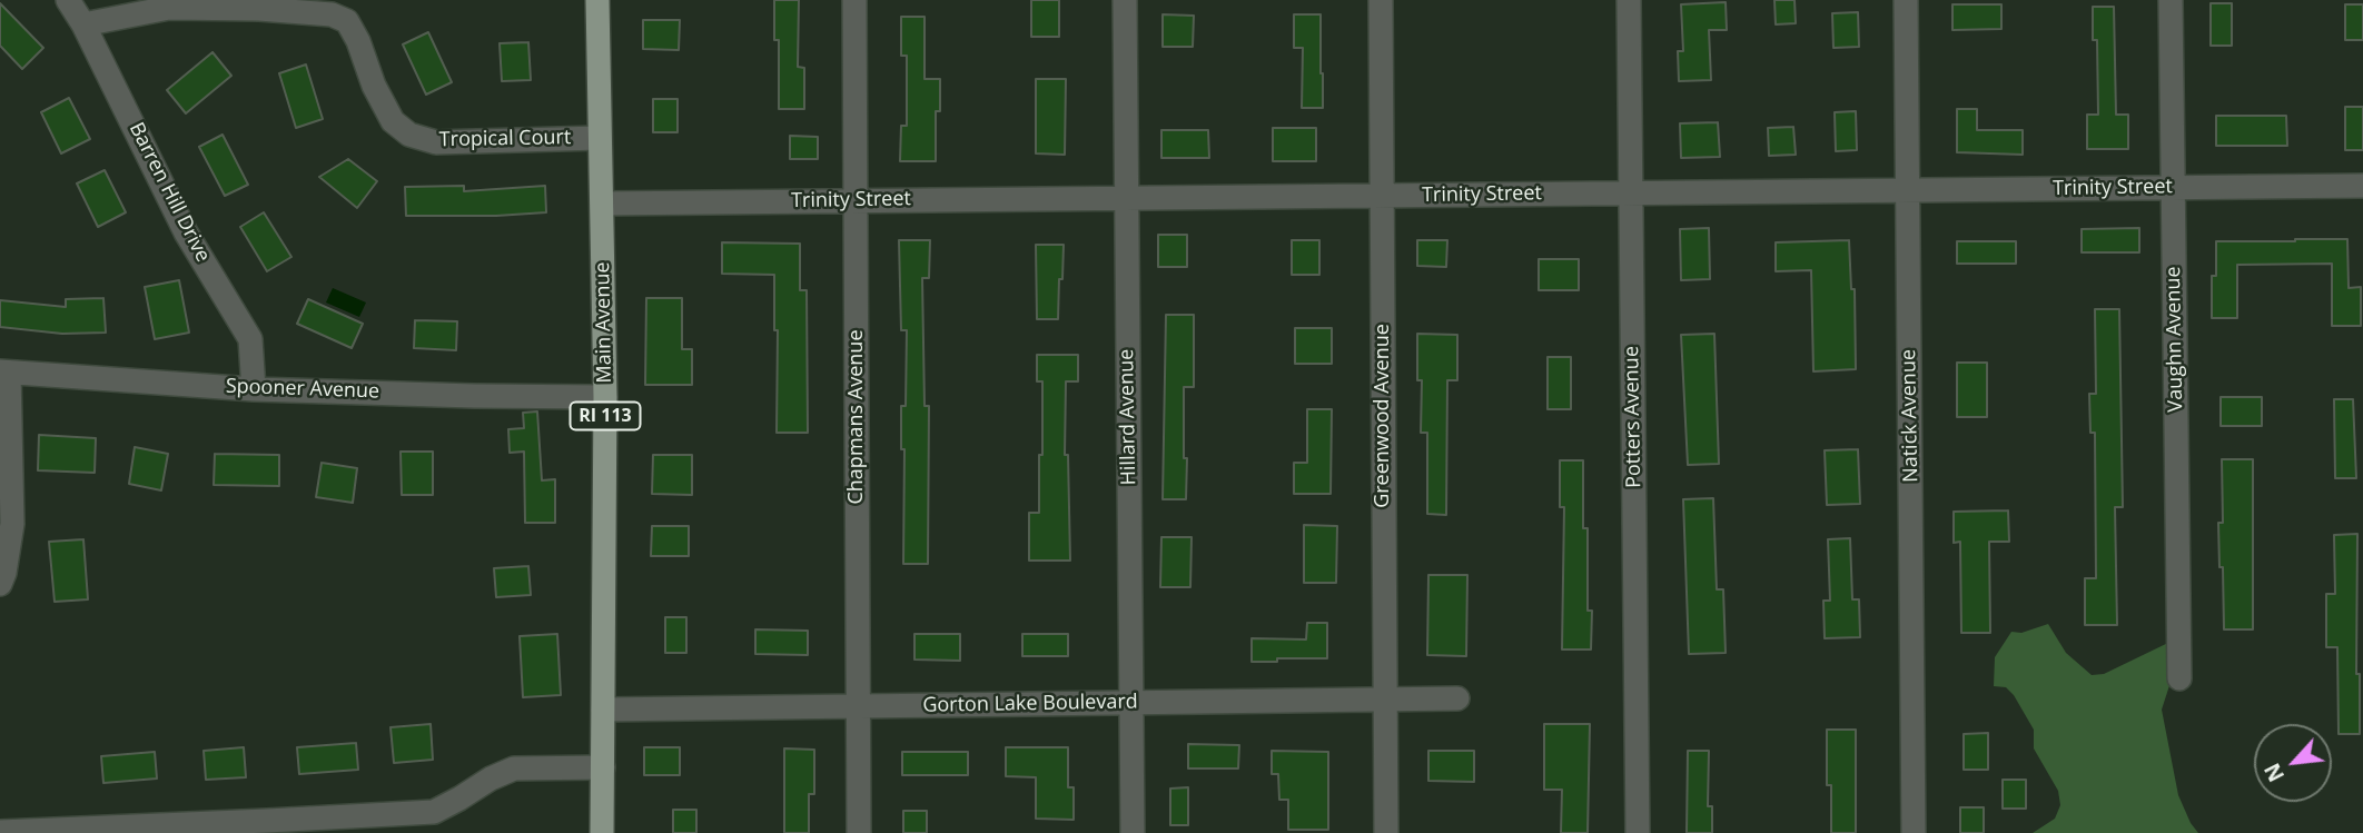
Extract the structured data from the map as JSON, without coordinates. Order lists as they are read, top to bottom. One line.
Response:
{"streets":{"main road":["Main Avenue","RI 113"],"street":["Tropical Court","Trinity Street","Barren Hill Drive","Vaughn Avenue","Spooner Avenue","Greenwood Avenue","Natick Avenue","Chapmans Avenue","Hillard Avenue","Potters Avenue","Gorton Lake Boulevard"]},"crossings":[["Tropical Court","Barren Hill Drive"],["Tropical Court","Main Avenue"],["Trinity Street","Main Avenue"],["Trinity Street","Vaughn Avenue"],["Trinity Street","Greenwood Avenue"],["Trinity Street","Natick Avenue"],["Trinity Street","Chapmans Avenue"],["Trinity Street","Hillard Avenue"],["Trinity Street","Potters Avenue"],["Barren Hill Drive","Spooner Avenue"],["Main Avenue","Spooner Avenue"],["Main Avenue","Gorton Lake Boulevard"],["Greenwood Avenue","Gorton Lake Boulevard"],["Chapmans Avenue","Gorton Lake Boulevard"],["Hillard Avenue","Gorton Lake Boulevard"]],"north":"bottom left"}
